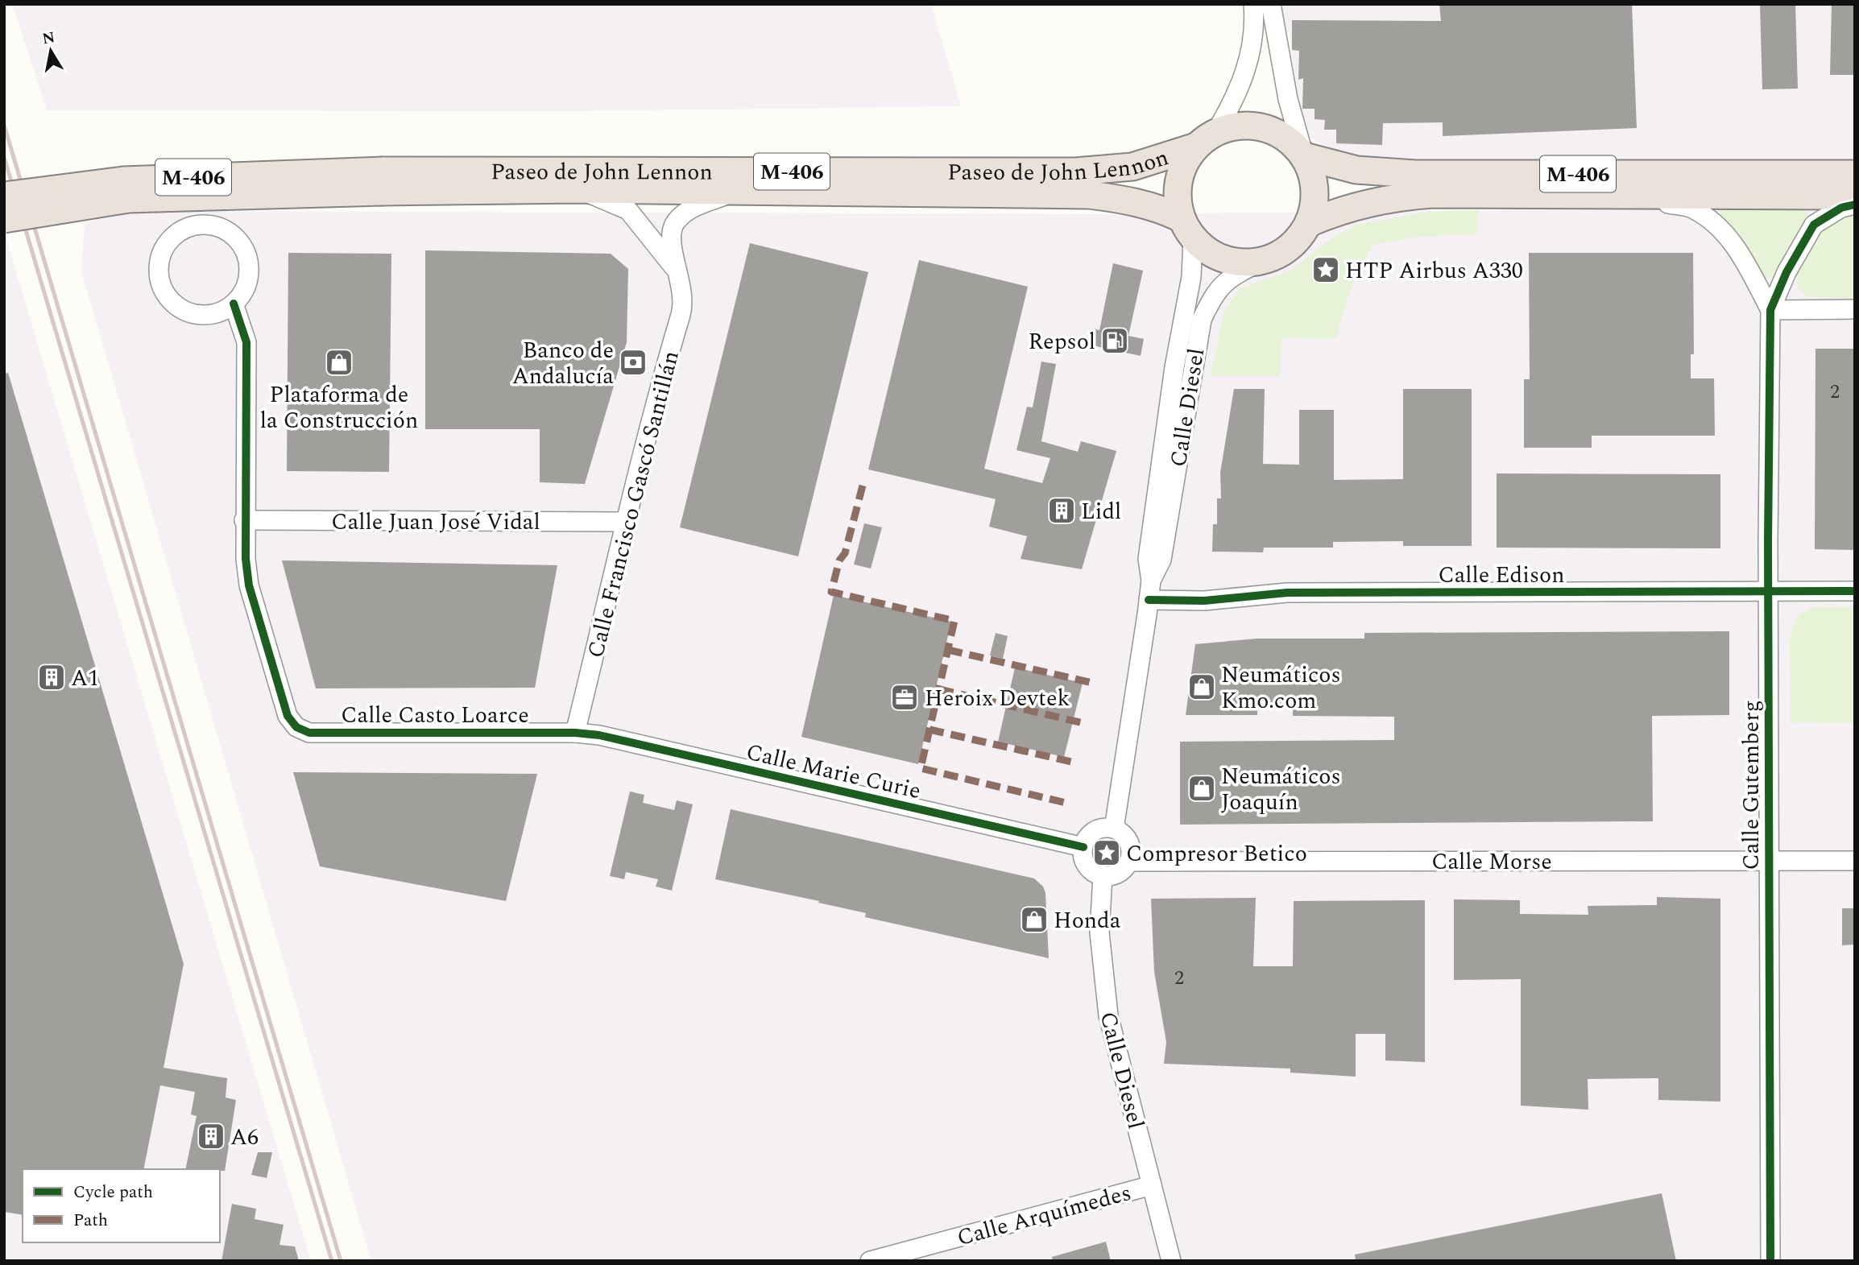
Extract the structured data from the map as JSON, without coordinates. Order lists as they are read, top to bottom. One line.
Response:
{"streets":{"highway":["Paseo de John Lennon","M-406"],"street":["Calle Diesel","Calle Francisco Gascó Santillán","Calle Juan José Vidal","Calle Edison","Calle Casto Loarce","Calle Marie Curie","Calle Gutemberg","Calle Morse","Calle Arquímedes"]},"crossings":[["Paseo de John Lennon","M-406"],["Paseo de John Lennon","Calle Diesel"],["Paseo de John Lennon","Calle Francisco Gascó Santillán"],["M-406","Calle Diesel"],["Calle Diesel","Calle Edison"],["Calle Diesel","Calle Marie Curie"],["Calle Diesel","Calle Morse"],["Calle Diesel","Calle Arquímedes"],["Calle Francisco Gascó Santillán","Calle Juan José Vidal"],["Calle Francisco Gascó Santillán","Calle Casto Loarce"],["Calle Francisco Gascó Santillán","Calle Marie Curie"],["Calle Juan José Vidal","Calle Casto Loarce"],["Calle Edison","Calle Gutemberg"],["Calle Casto Loarce","Calle Marie Curie"],["Calle Marie Curie","Calle Morse"],["Calle Gutemberg","Calle Morse"]],"places":{"place":["HTP Airbus A330","Compresor Betico"],"fuel station":["Repsol"],"shop":["Plataforma de la Construcción","Neumáticos Kmo.com","Neumáticos Joaquín","Honda"],"bank":["Banco de Andalucía"],"building":["Lidl","A1","A6"],"office":["Heroix Devtek"]},"house_numbers":["2","2"],"legend":["Cycle path","Path"],"north":"top"}
